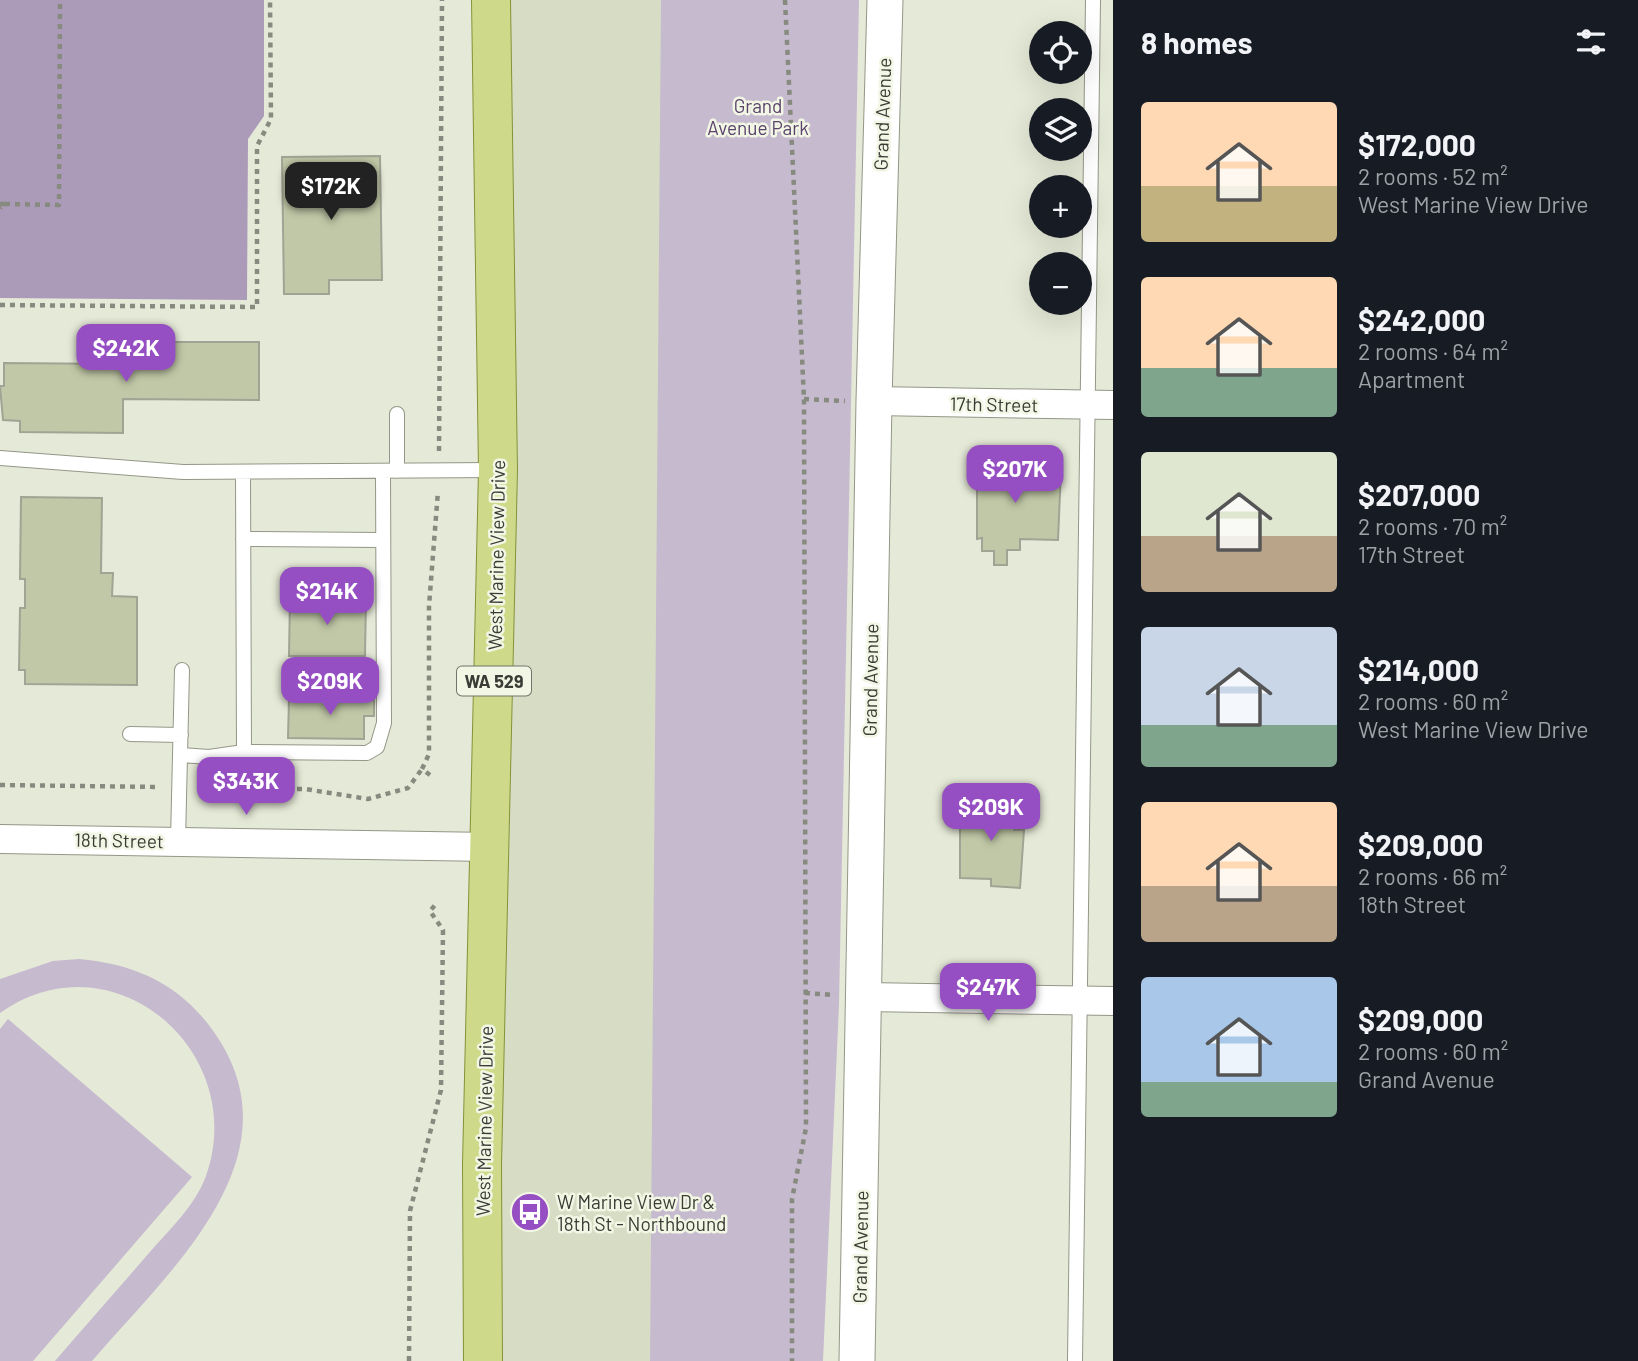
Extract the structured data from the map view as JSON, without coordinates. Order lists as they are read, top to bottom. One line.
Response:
{"streets":{"main road":["West Marine View Drive","WA 529"],"street":["Grand Avenue","17th Street","18th Street"]},"crossings":[["Grand Avenue","17th Street"],["West Marine View Drive","18th Street"]],"parks":["Grand Avenue Park"],"places":{"bus stop":["W Marine View Dr & 18th St - Northbound"]},"page":{"heading":"8 homes","map_buttons":["+","−"],"list":[{"name":"$172,000","note":"2 rooms · 52 m² · West Marine View Drive"},{"name":"$242,000","note":"2 rooms · 64 m² · Apartment"},{"name":"$207,000","note":"2 rooms · 70 m² · 17th Street"},{"name":"$214,000","note":"2 rooms · 60 m² · West Marine View Drive"},{"name":"$209,000","note":"2 rooms · 66 m² · 18th Street"},{"name":"$209,000","note":"2 rooms · 60 m² · Grand Avenue"}],"price":["$172K","$242K","$207K","$214K","$209K","$343K","$209K","$247K"]}}
